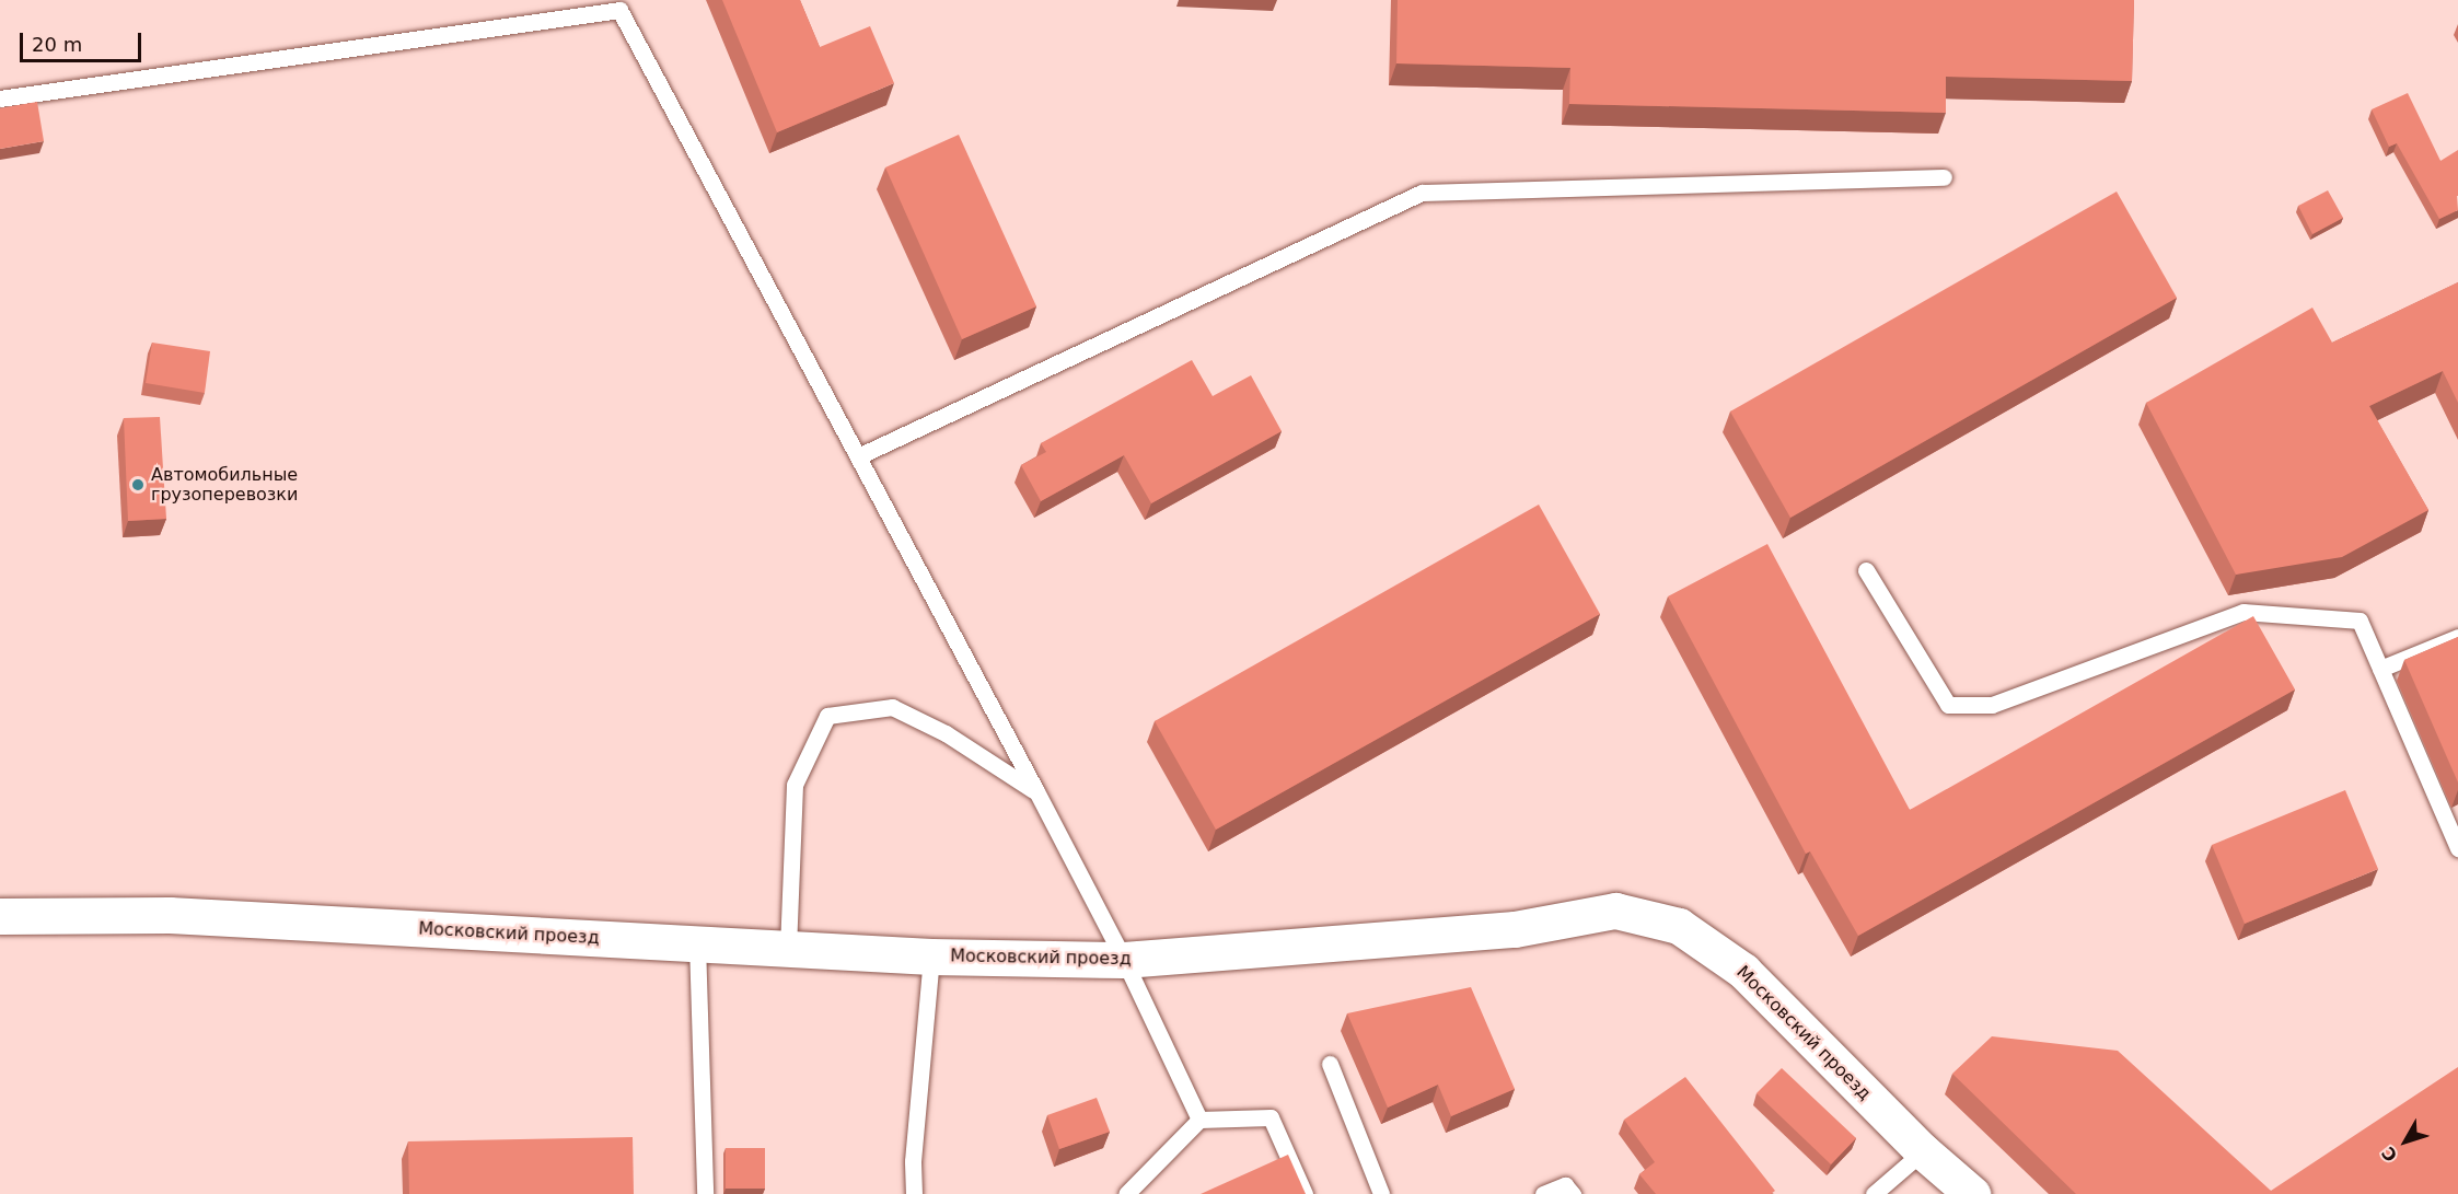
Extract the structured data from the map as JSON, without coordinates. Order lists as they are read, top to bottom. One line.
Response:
{"streets":{"street":["Московский проезд"]},"places":["Автомобильные грузоперевозки"],"scale_bar":"20 m","north":"bottom left"}
